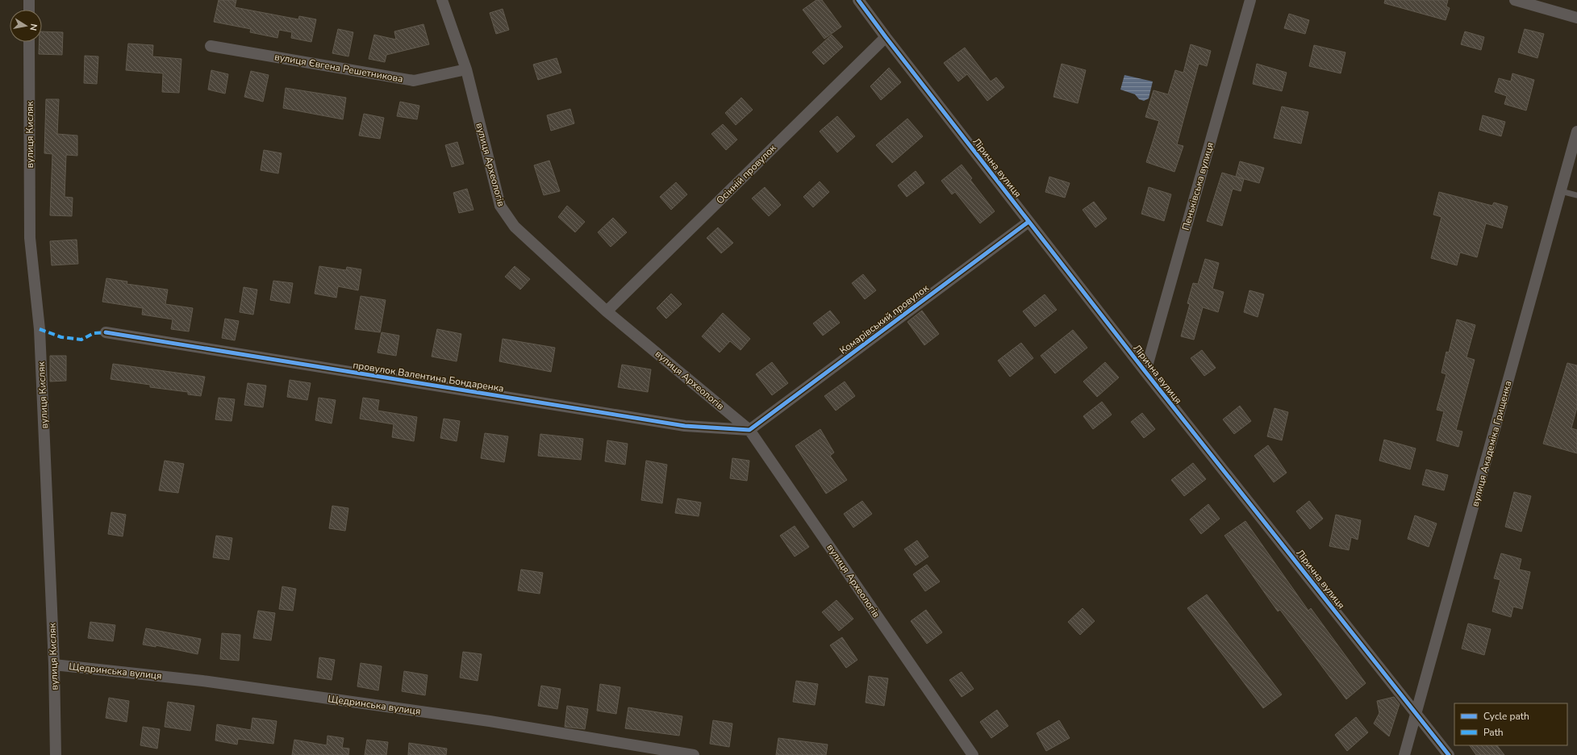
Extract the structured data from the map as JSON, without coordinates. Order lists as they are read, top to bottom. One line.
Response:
{"streets":{"street":["вулиця Євгена Решетникова","вулиця Кисляк","вулиця Археологів","Лірична вулиця","Осінній провулок","Пеньківська вулиця","Комарівський провулок","провулок Валентина Бондаренка","вулиця Академіка Грищенка","Щедринська вулиця"]},"crossings":[["вулиця Євгена Решетникова","вулиця Археологів"],["вулиця Кисляк","Щедринська вулиця"],["вулиця Археологів","Осінній провулок"],["вулиця Археологів","Комарівський провулок"],["вулиця Археологів","провулок Валентина Бондаренка"],["Лірична вулиця","Осінній провулок"],["Лірична вулиця","Пеньківська вулиця"],["Лірична вулиця","Комарівський провулок"],["Лірична вулиця","вулиця Академіка Грищенка"],["Комарівський провулок","провулок Валентина Бондаренка"]],"legend":["Cycle path","Path"],"north":"right"}
